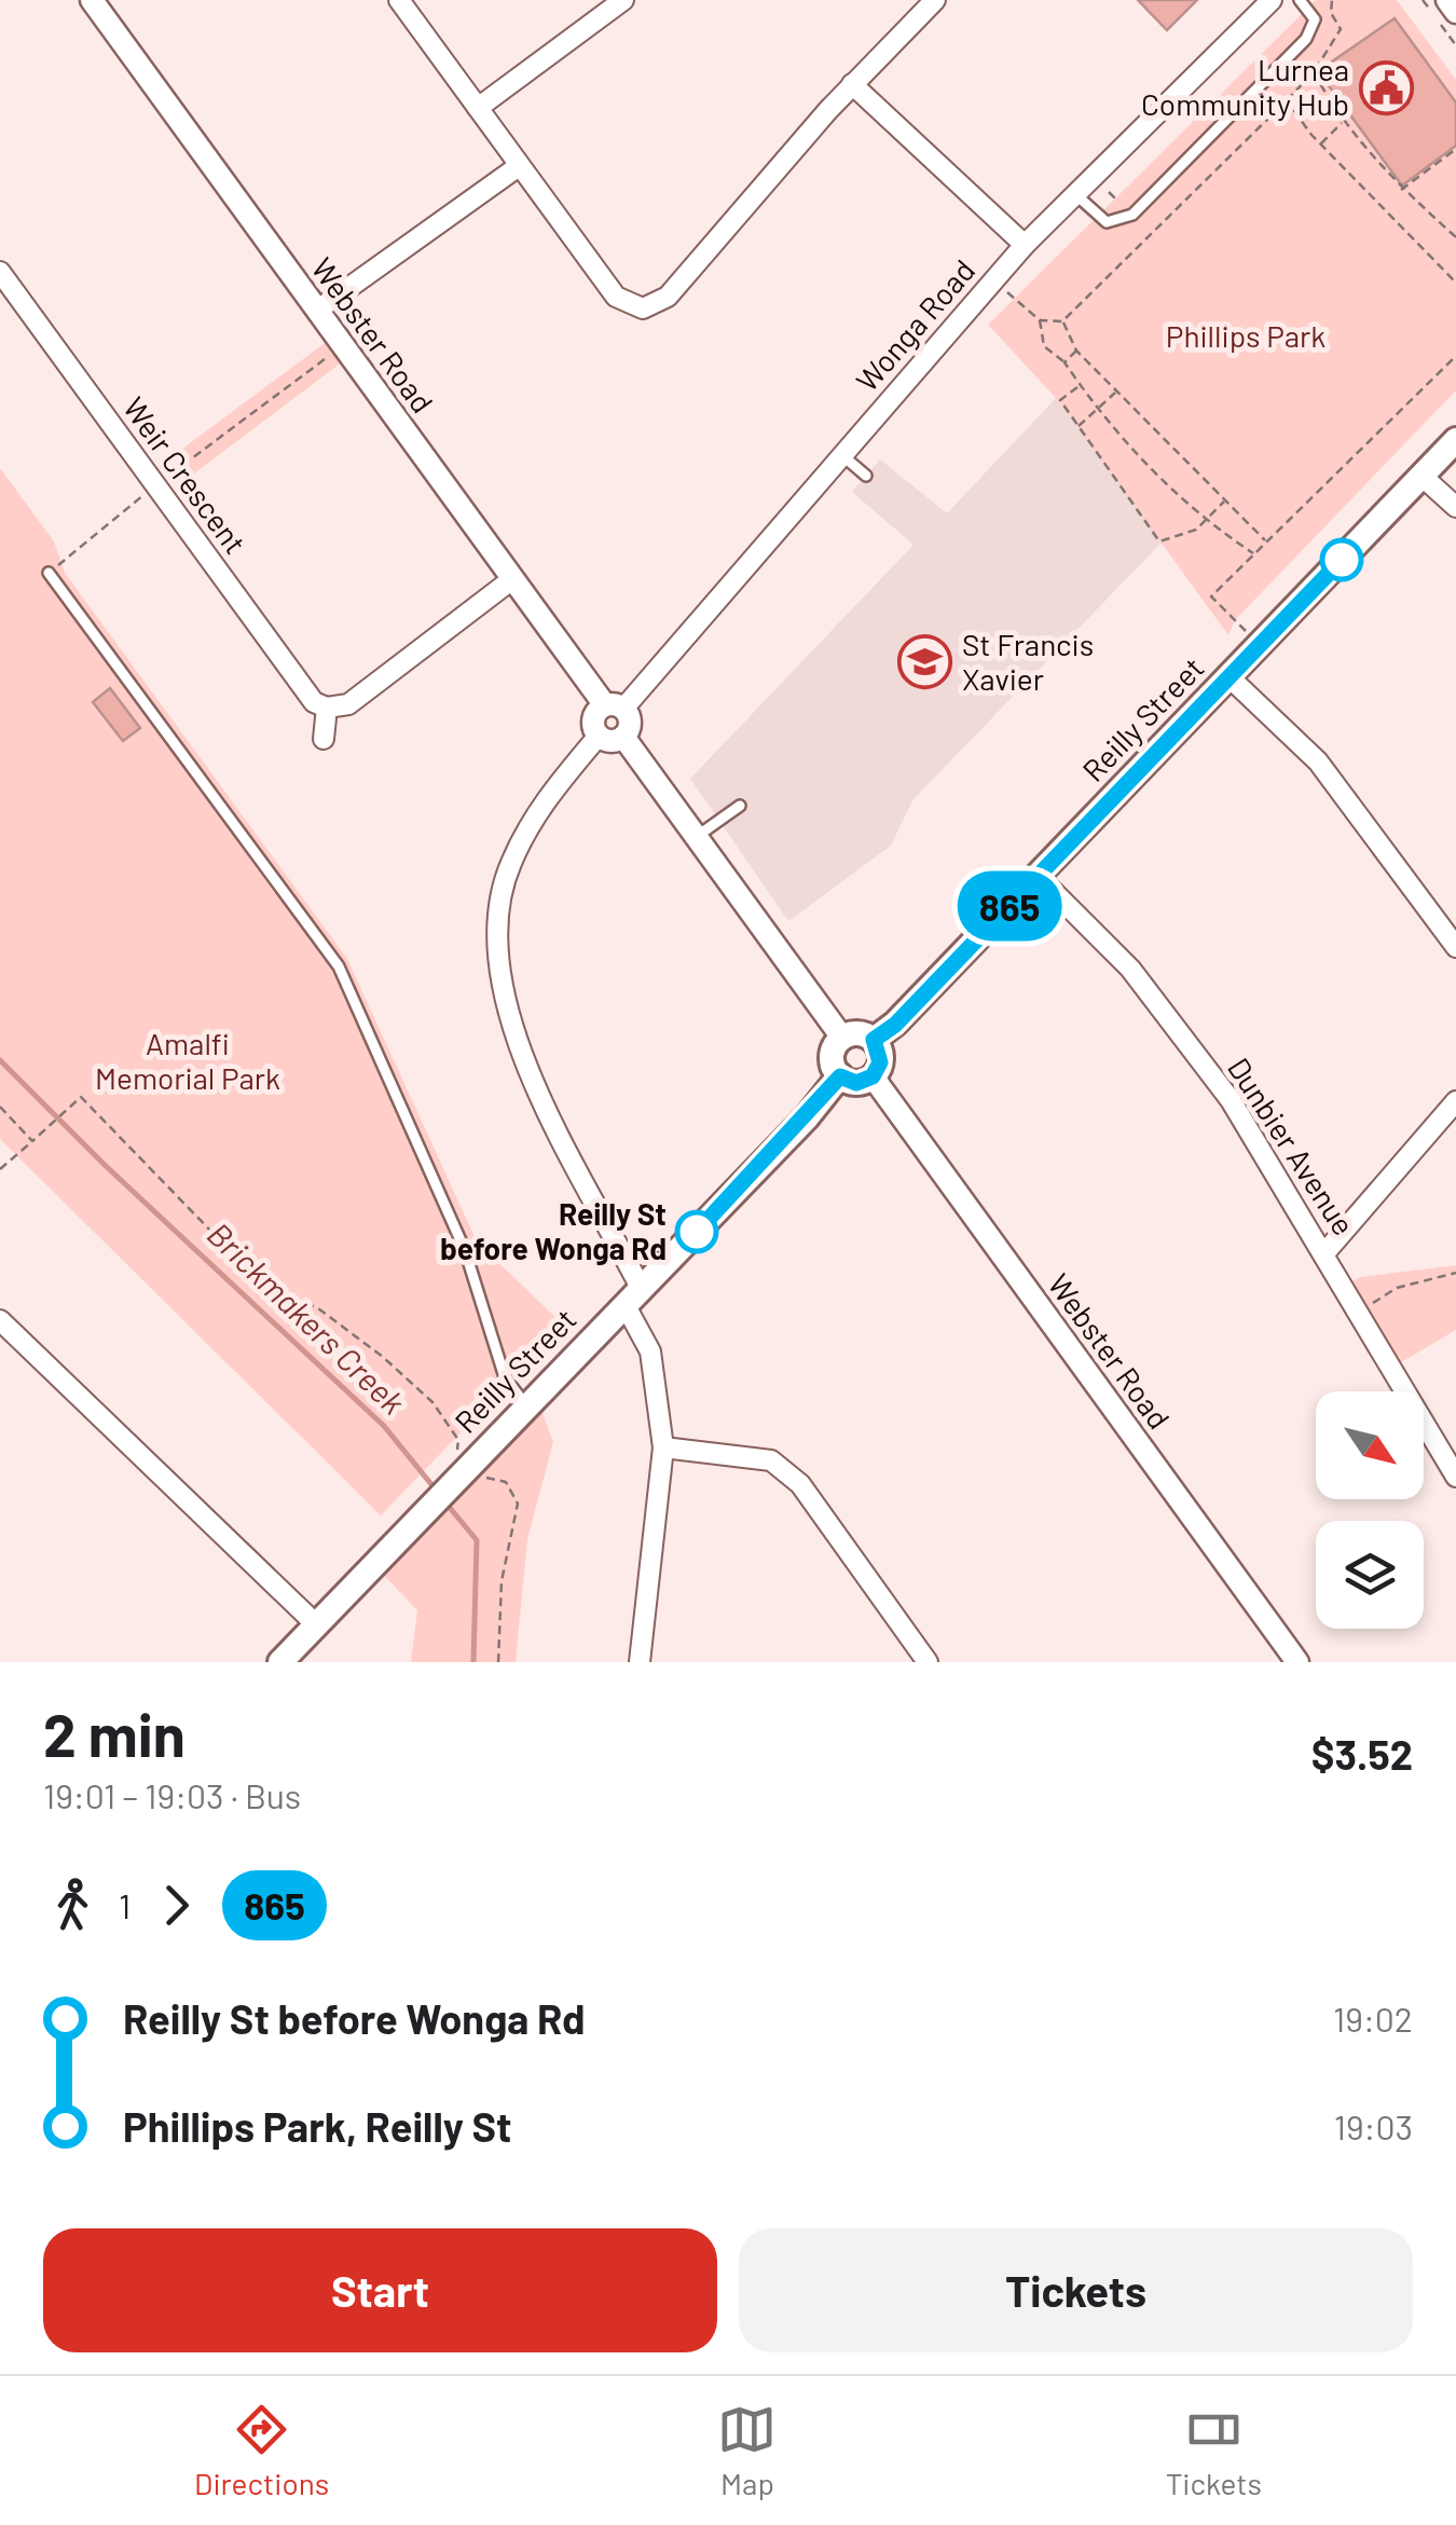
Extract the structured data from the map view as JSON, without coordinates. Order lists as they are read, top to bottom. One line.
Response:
{"streets":{"main road":["Reilly Street"],"street":["Wonga Road","Webster Road","Weir Crescent","Dunbier Avenue"]},"crossings":[["Wonga Road","Webster Road"],["Webster Road","Reilly Street"],["Reilly Street","Dunbier Avenue"]],"water":["Brickmakers Creek"],"parks":["Phillips Park","Amalfi Memorial Park"],"places":{"public building":["Lurnea Community Hub"],"school or university":["St Francis Xavier"],"other":["Reilly St before Wonga Rd"]},"lines":["bus line 865"],"north":"bottom right","page":{"on_map":"865","heading":["2 min","19:01 – 19:03 · Bus","$3.52"],"legs":["1","865"],"list":[{"name":"Reilly St before Wonga Rd","value":"19:02"},{"name":"Phillips Park, Reilly St","value":"19:03"}],"buttons":["Start","Tickets"],"tabs":["Directions","Map","Tickets"]}}
